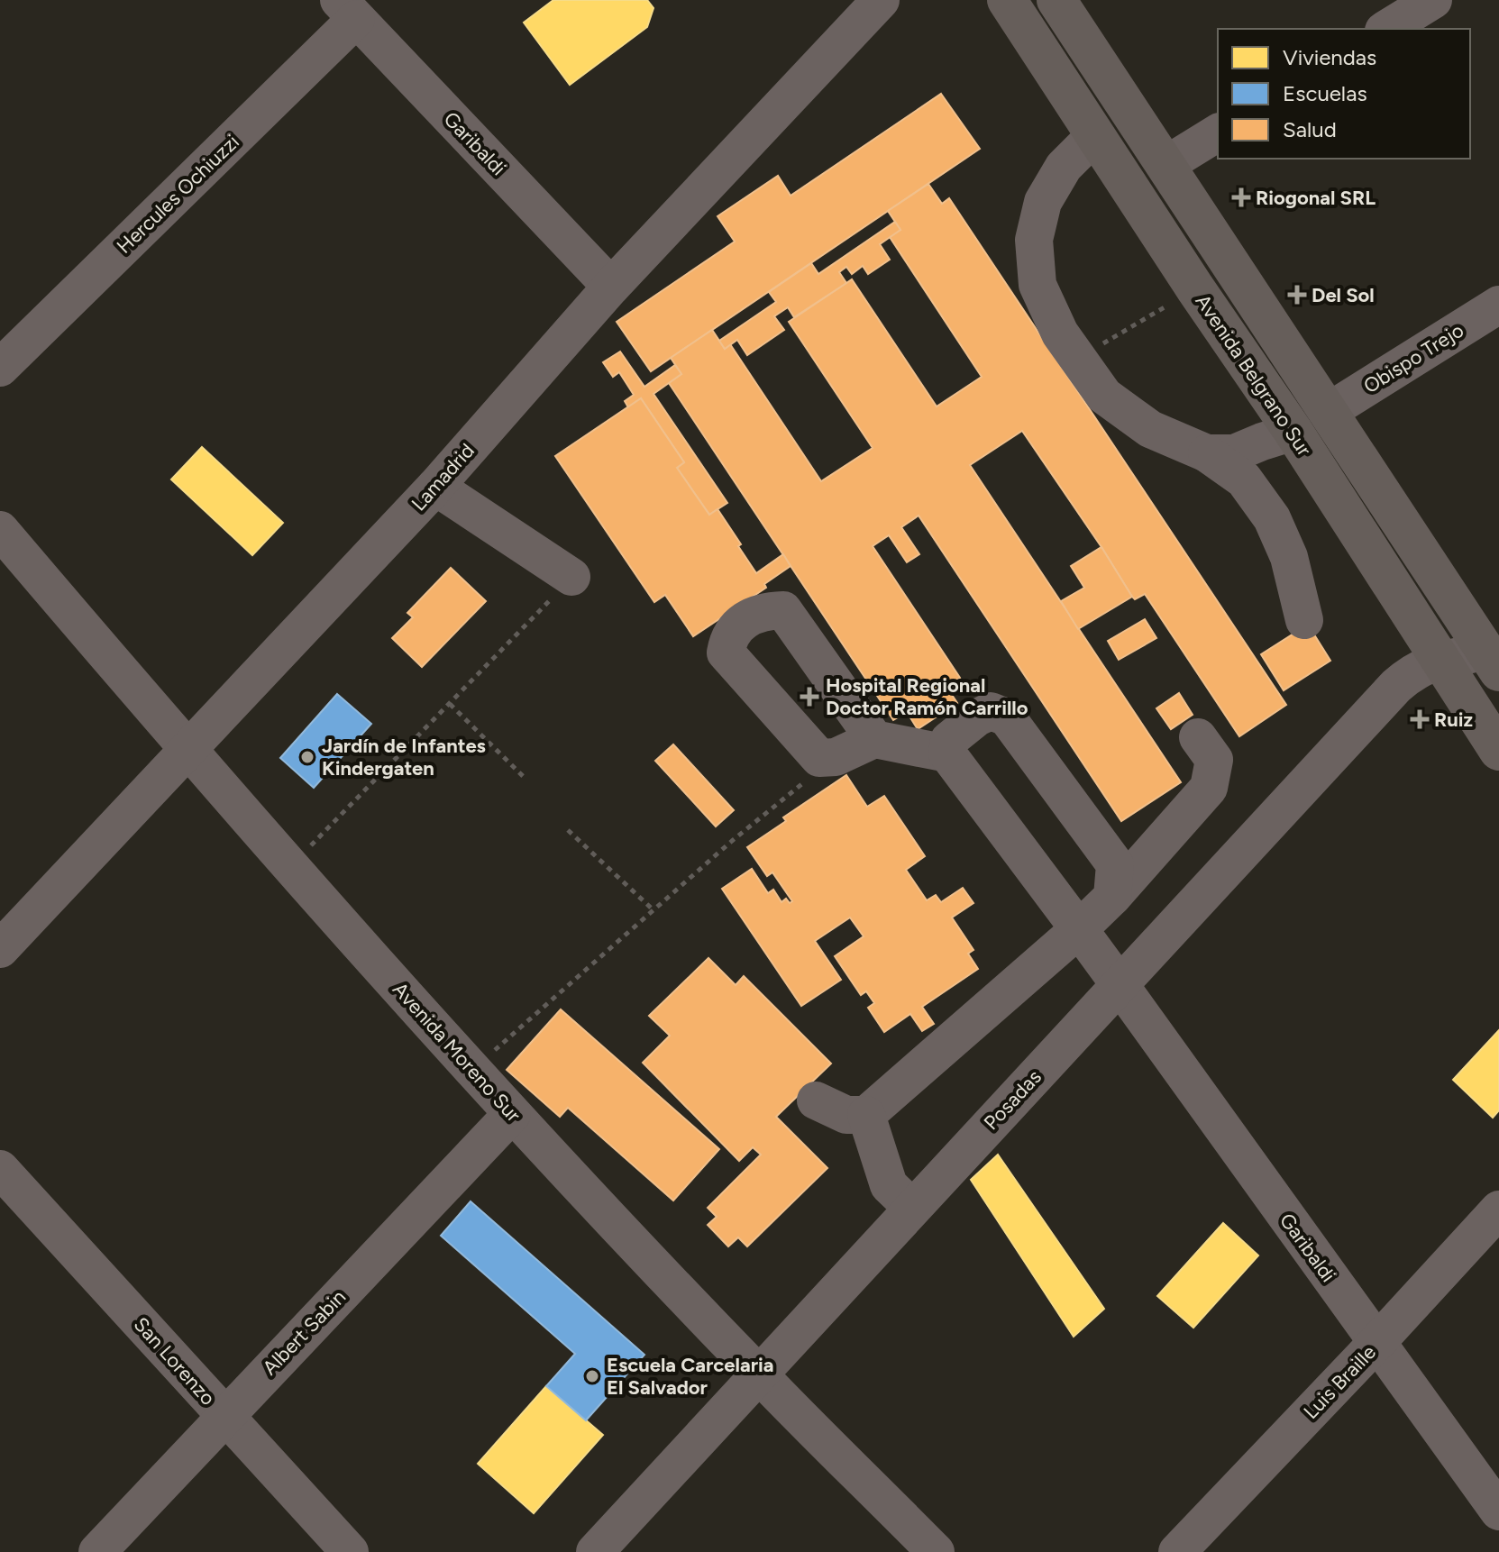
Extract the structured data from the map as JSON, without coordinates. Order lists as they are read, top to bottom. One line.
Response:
{"streets":{"highway":["Avenida Belgrano Sur"],"street":["Garibaldi","Hercules Ochiuzzi","Obispo Trejo","Lamadrid","Avenida Moreno Sur","Posadas","Albert Sabin","San Lorenzo","Luis Braille"]},"crossings":[["Garibaldi","Hercules Ochiuzzi"],["Garibaldi","Lamadrid"],["Garibaldi","Posadas"],["Garibaldi","Luis Braille"],["Obispo Trejo","Avenida Belgrano Sur"],["Avenida Belgrano Sur","Posadas"],["Lamadrid","Avenida Moreno Sur"],["Avenida Moreno Sur","Posadas"],["Avenida Moreno Sur","Albert Sabin"],["Albert Sabin","San Lorenzo"]],"places":{"health":["Riogonal SRL","Del Sol","Hospital Regional Doctor Ramón Carrillo","Ruiz"],"other":["Jardín de Infantes Kindergaten","Escuela Carcelaria El Salvador"]},"legend":["Viviendas","Escuelas","Salud"]}
